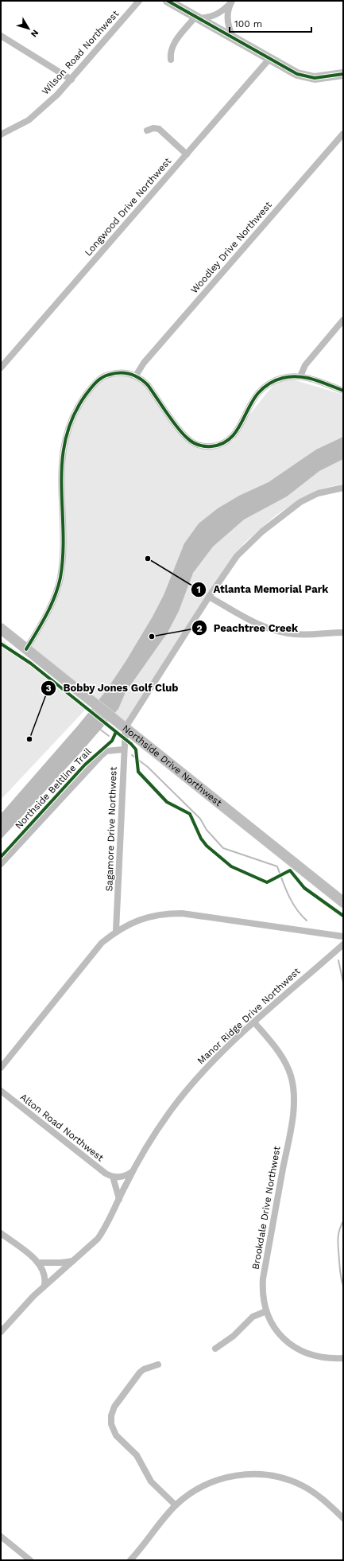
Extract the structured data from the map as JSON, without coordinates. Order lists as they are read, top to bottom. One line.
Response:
{"streets":{"main road":["Northside Drive Northwest"],"street":["Wilson Road Northwest","Longwood Drive Northwest","Woodley Drive Northwest","Sagamore Drive Northwest","Manor Ridge Drive Northwest","Alton Road Northwest","Brookdale Drive Northwest"],"cycle path":["Northside Beltline Trail"]},"crossings":[["Northside Drive Northwest","Sagamore Drive Northwest"],["Manor Ridge Drive Northwest","Brookdale Drive Northwest"]],"places":["Atlanta Memorial Park","Peachtree Creek","Bobby Jones Golf Club"],"scale_bar":"100 m","north":"bottom right"}
